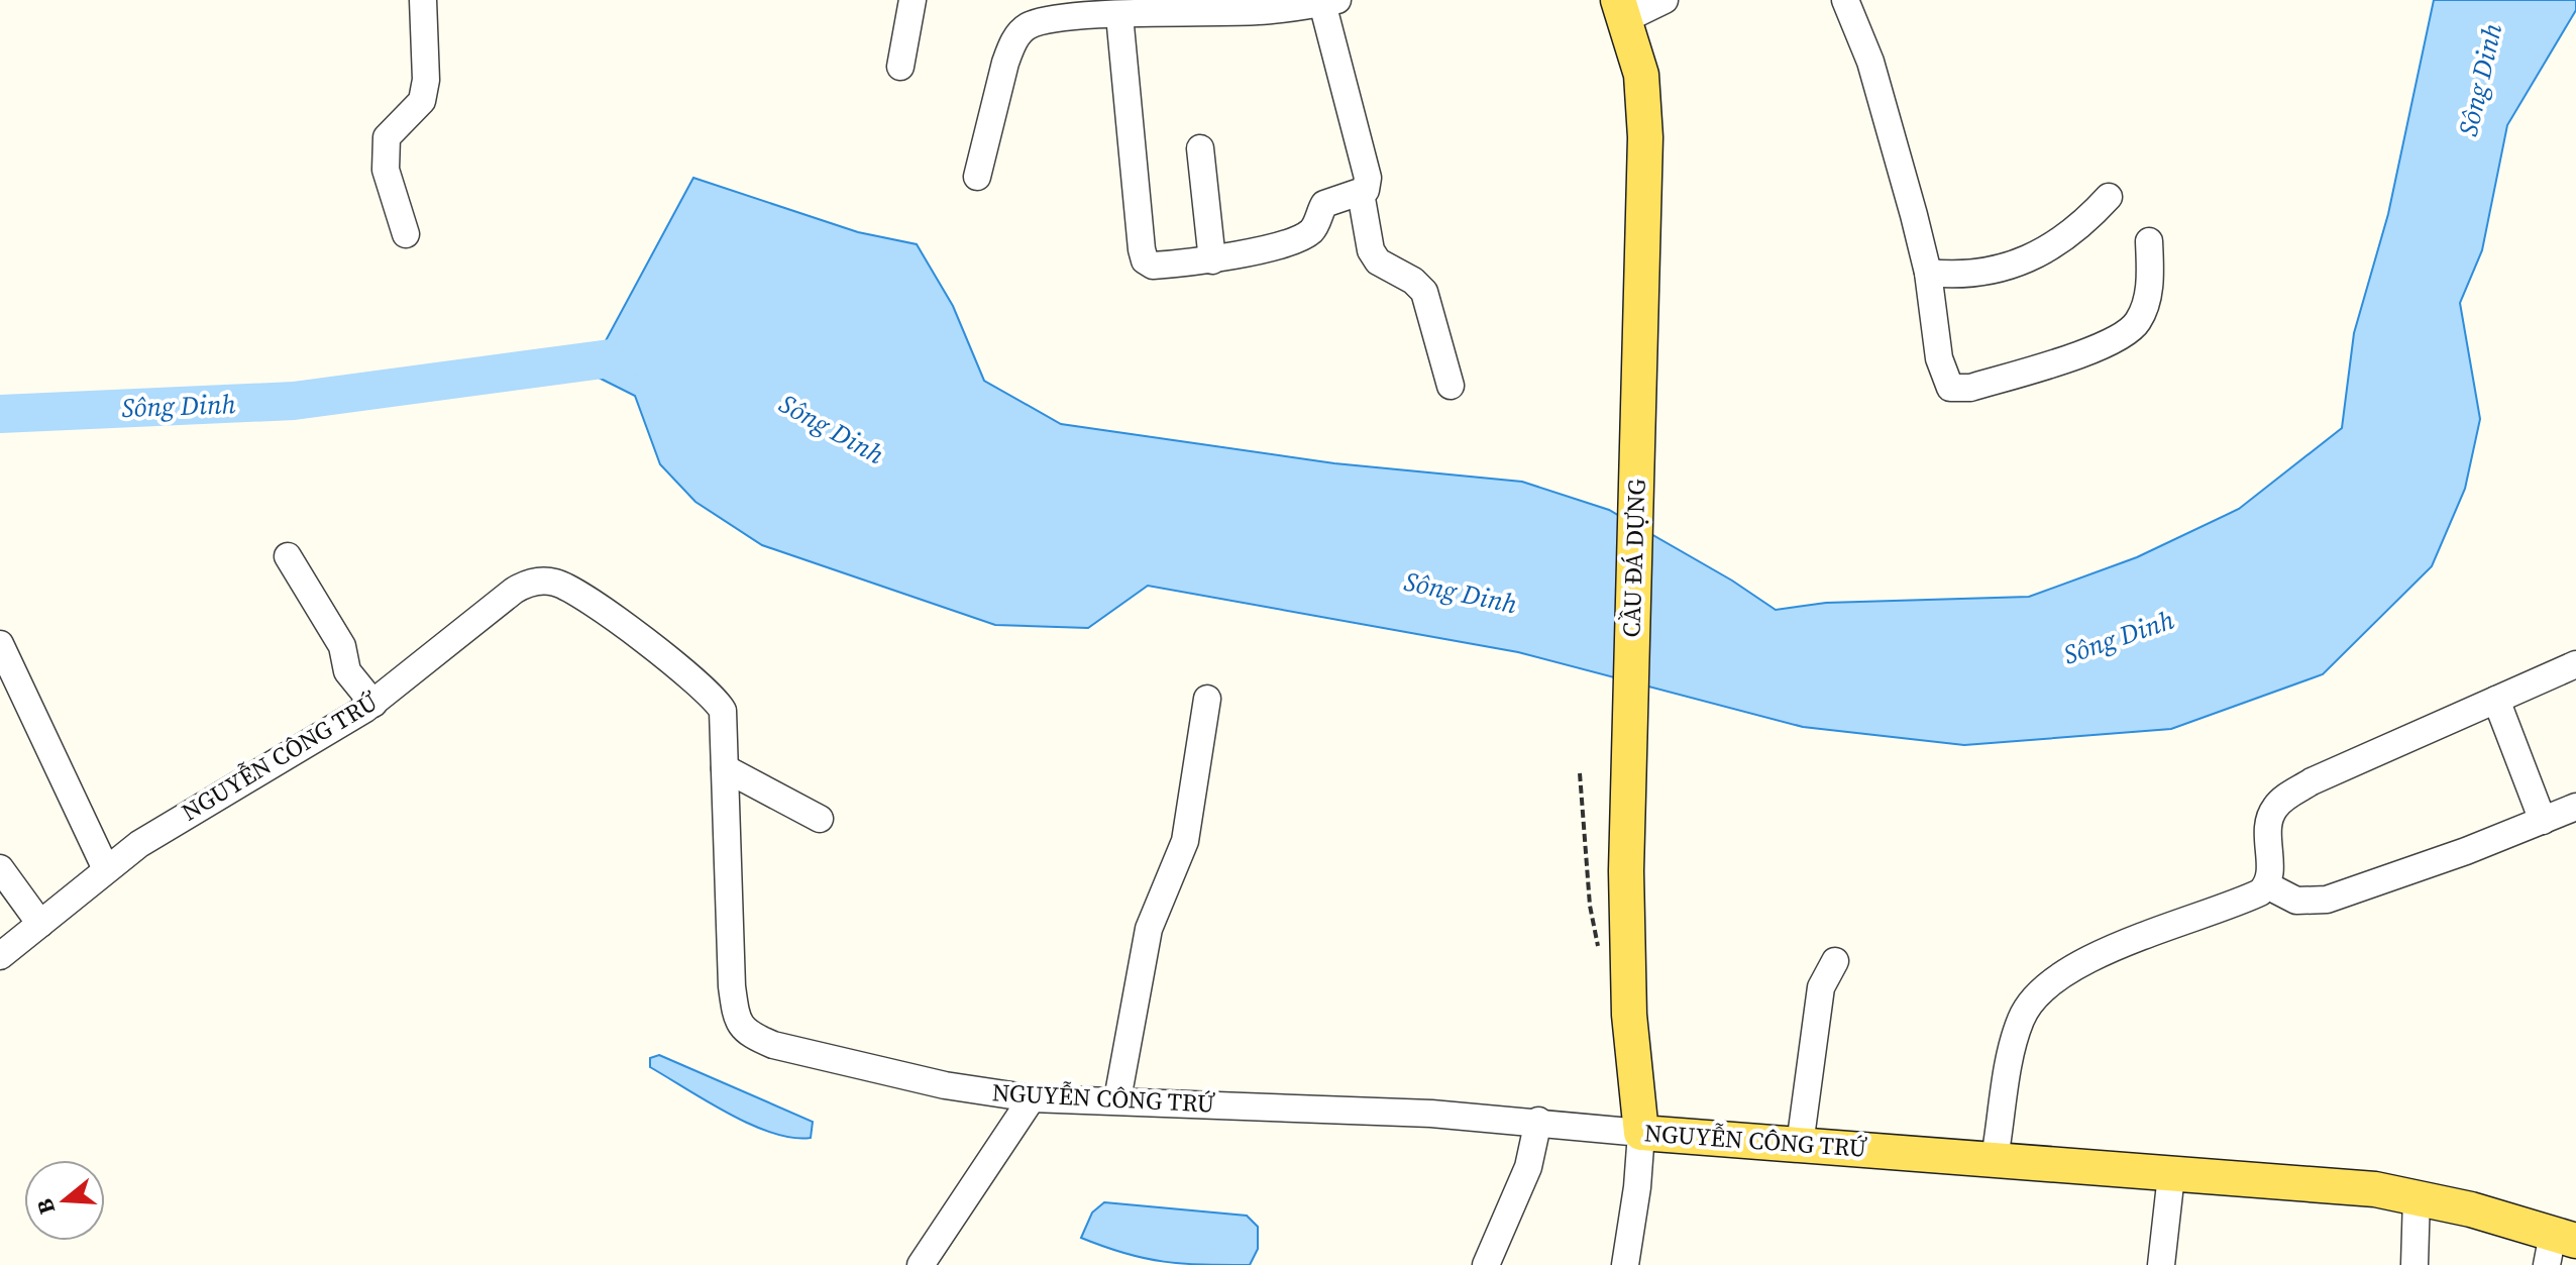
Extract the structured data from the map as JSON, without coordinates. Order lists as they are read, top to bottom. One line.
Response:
{"streets":{"main road":["CẦU ĐÁ DỰNG","NGUYỄN CÔNG TRỨ"]},"crossings":[["CẦU ĐÁ DỰNG","NGUYỄN CÔNG TRỨ"]],"water":["Sông Dinh"],"north":"left"}
